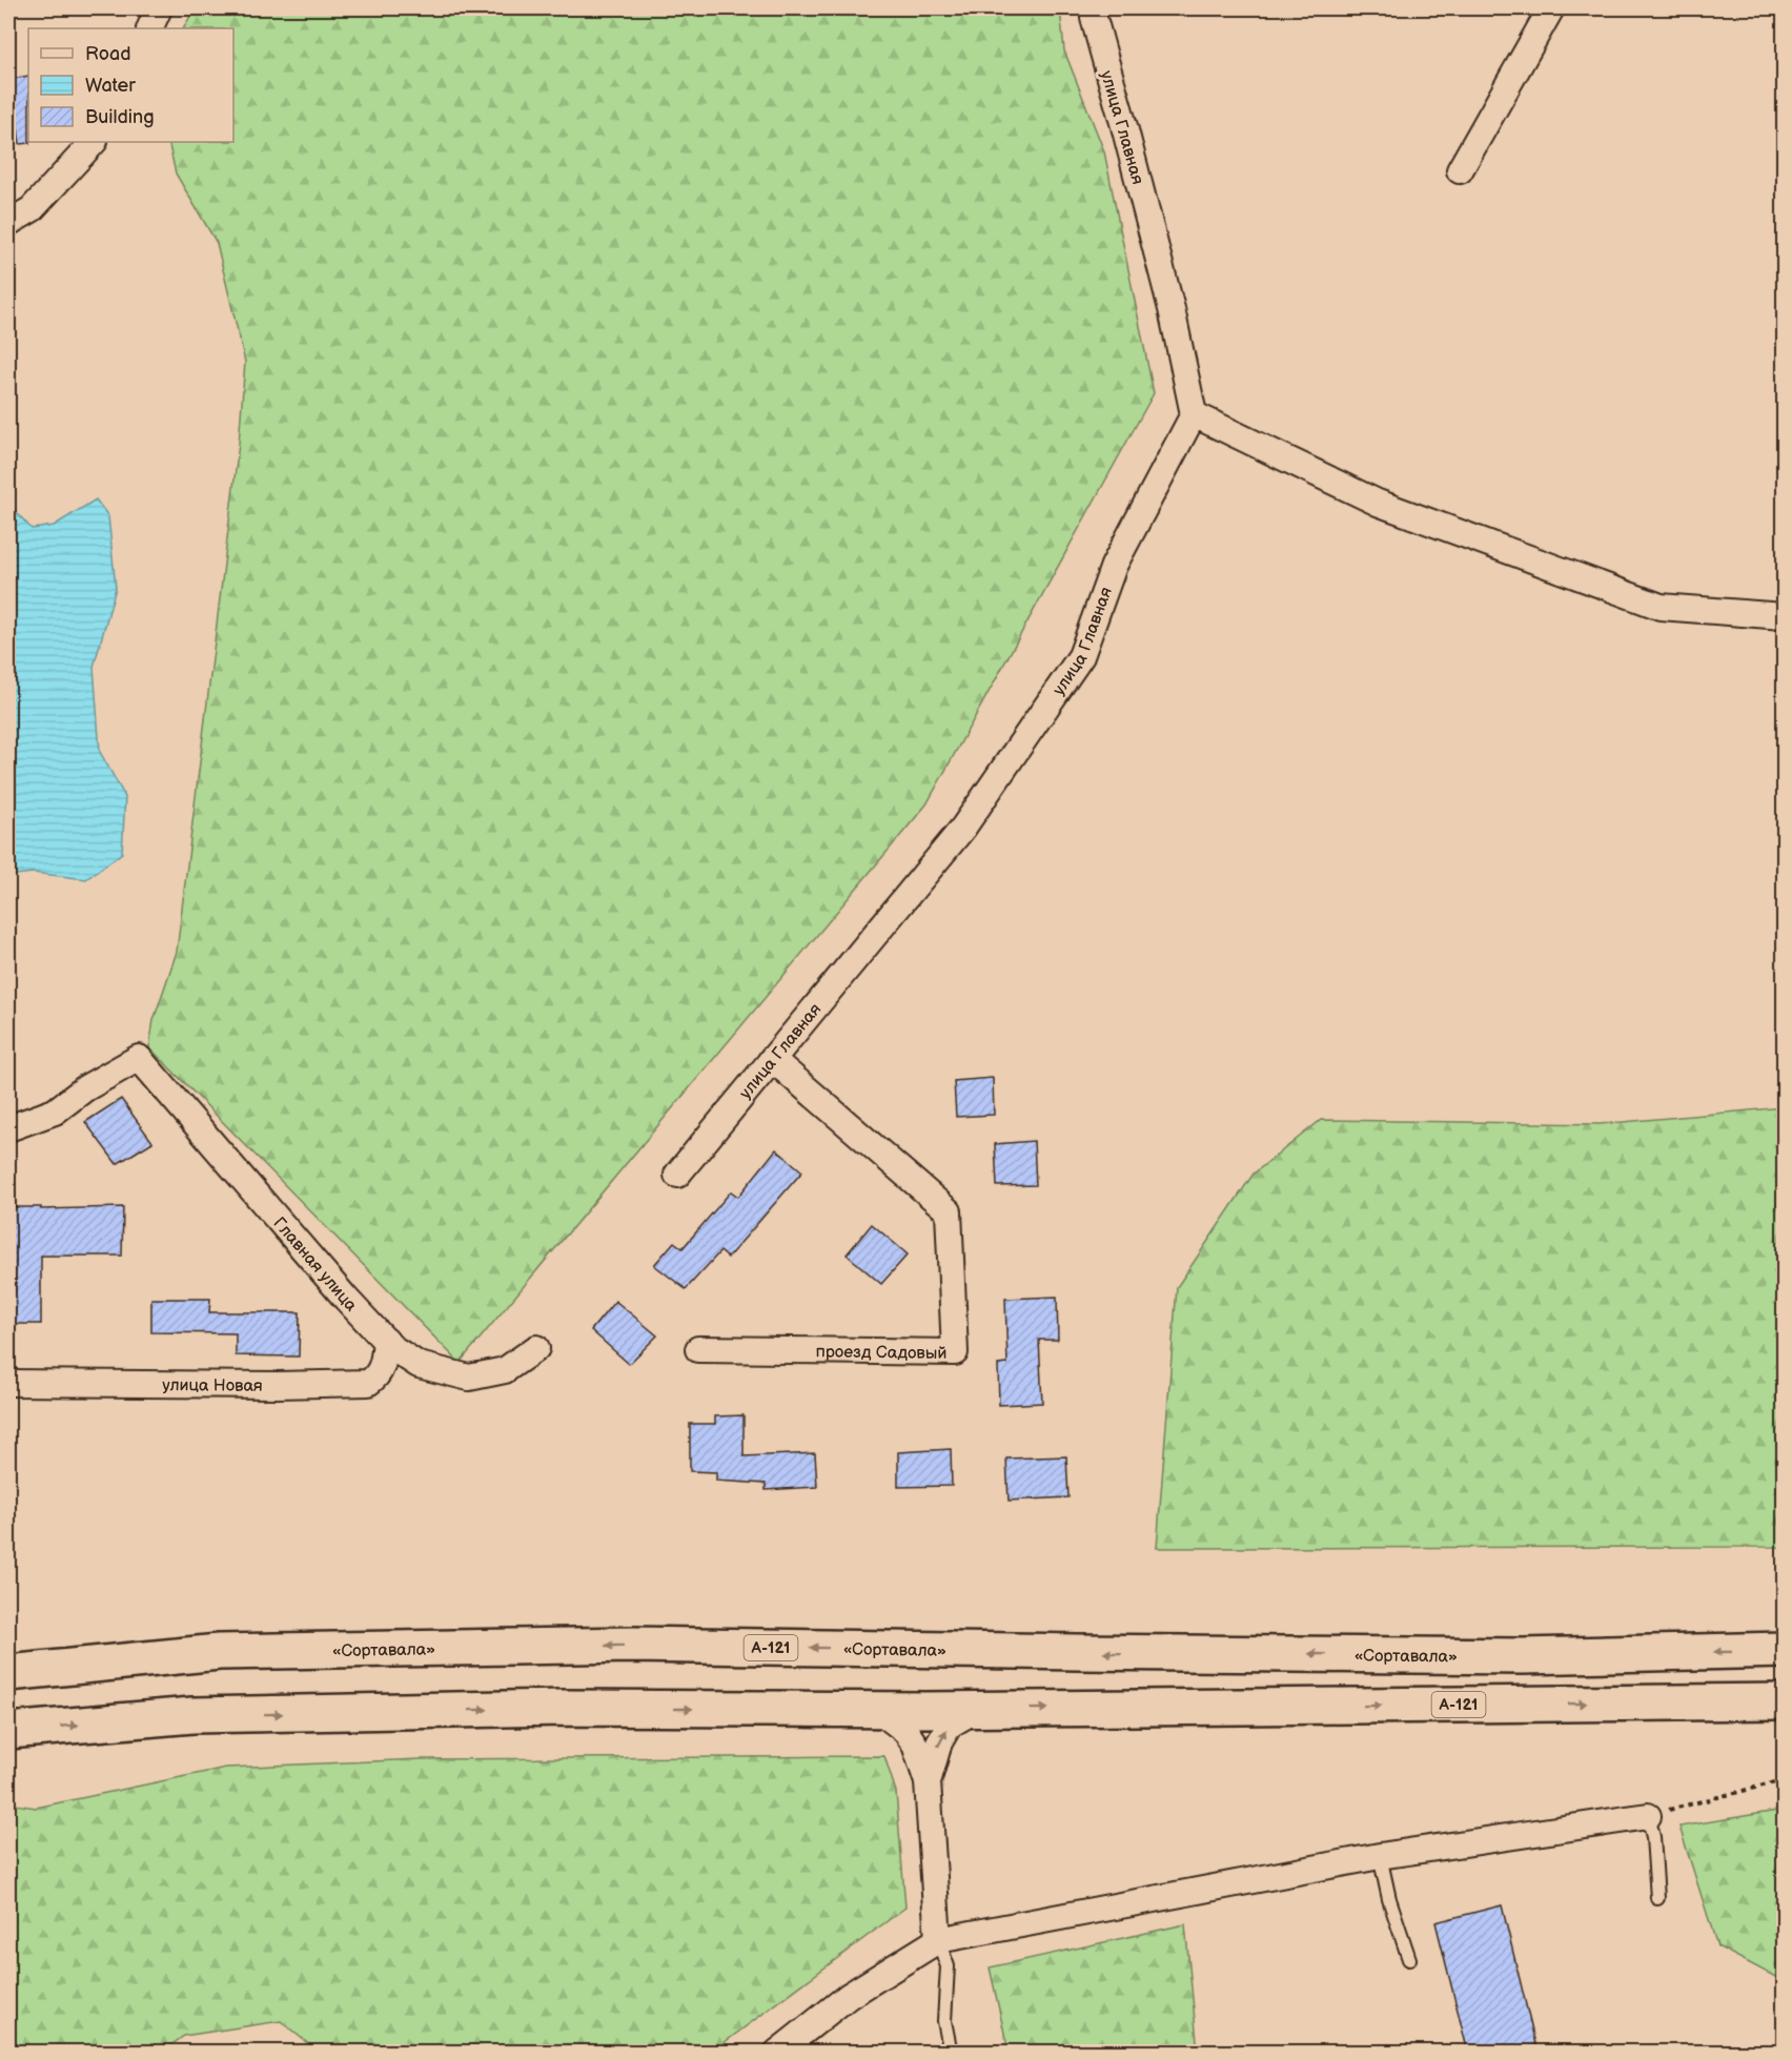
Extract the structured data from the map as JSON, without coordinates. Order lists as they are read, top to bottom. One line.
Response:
{"streets":{"highway":["А-121","«Сортавала»"],"street":["улица Главная","Главная улица","проезд Садовый","улица Новая"]},"crossings":[["улица Главная","проезд Садовый"],["Главная улица","улица Новая"]],"legend":["Road","Water","Building"]}
